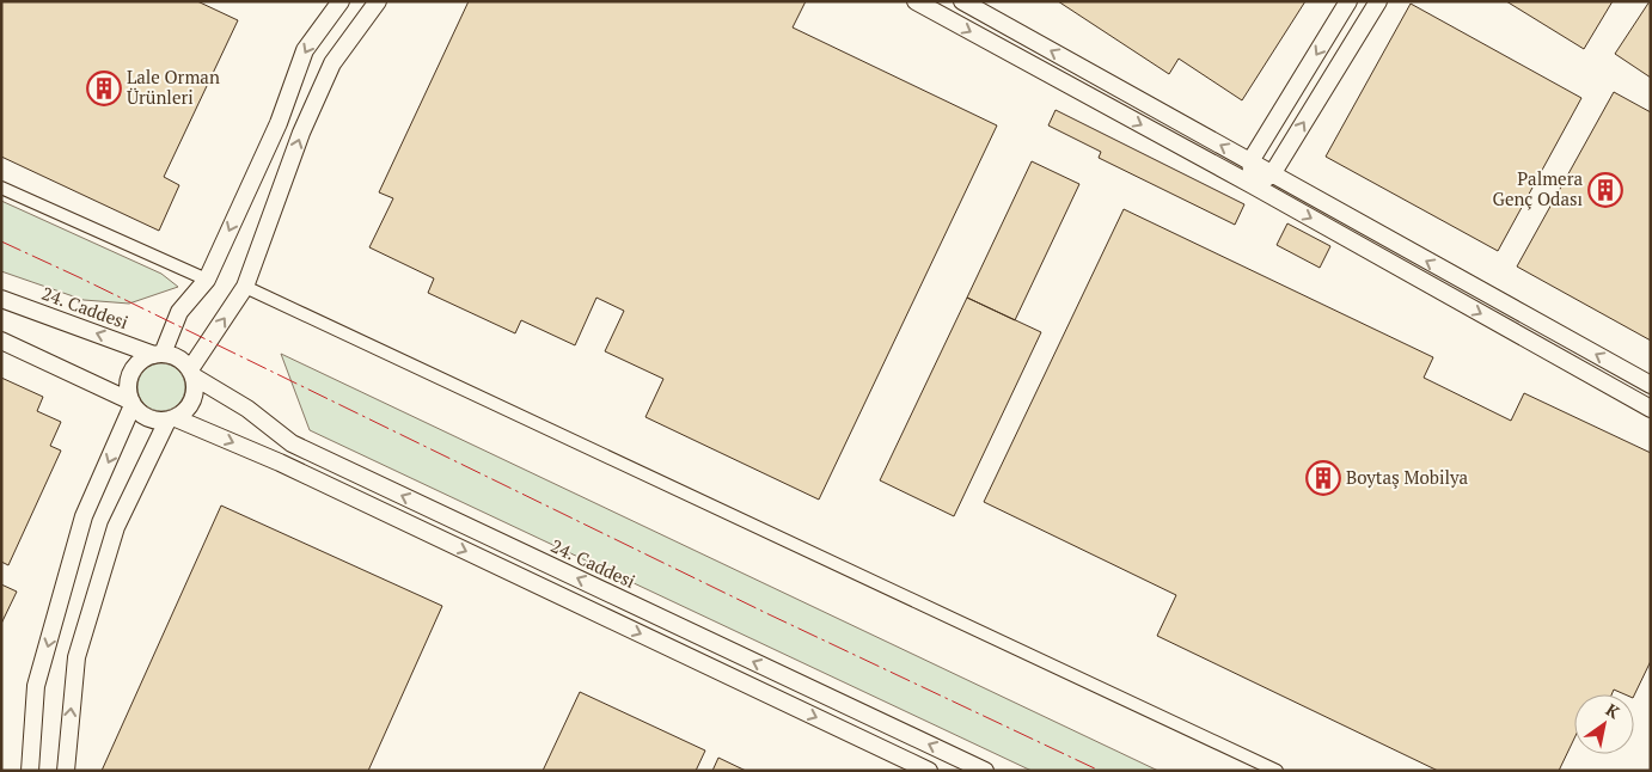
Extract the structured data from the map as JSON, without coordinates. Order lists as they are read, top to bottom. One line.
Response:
{"streets":{"street":["24. Caddesi"]},"places":{"building":["Lale Orman Ürünleri","Palmera Genç Odası","Boytaş Mobilya"]},"north":"top right"}
